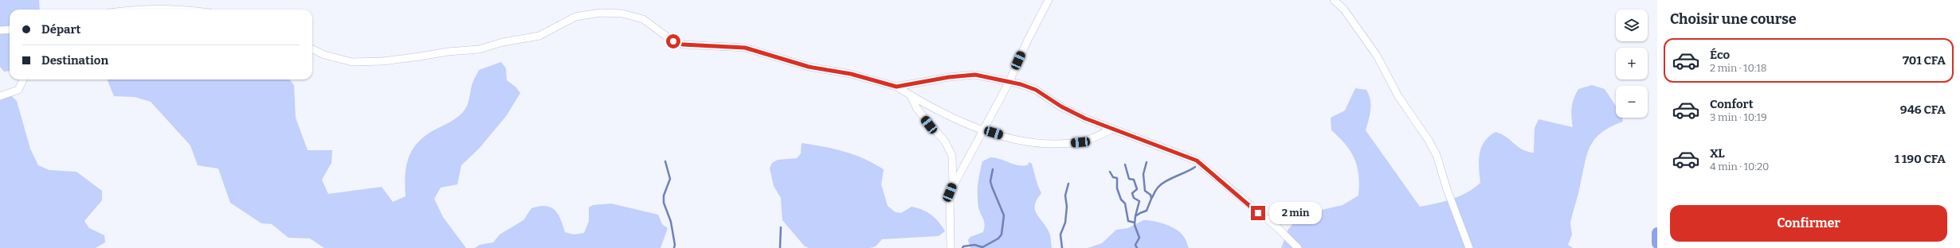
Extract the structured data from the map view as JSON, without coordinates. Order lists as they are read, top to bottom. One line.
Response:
{"page":{"heading":"Choisir une course","map_buttons":["+","−"],"banner":["Départ","Destination"],"list":[{"name":"Éco","note":"2 min · 10:18","value":"701 CFA"},{"name":"Confort","note":"3 min · 10:19","value":"946 CFA"},{"name":"XL","note":"4 min · 10:20","value":"1 190 CFA"}],"buttons":"Confirmer","bubble":"2 min"}}
